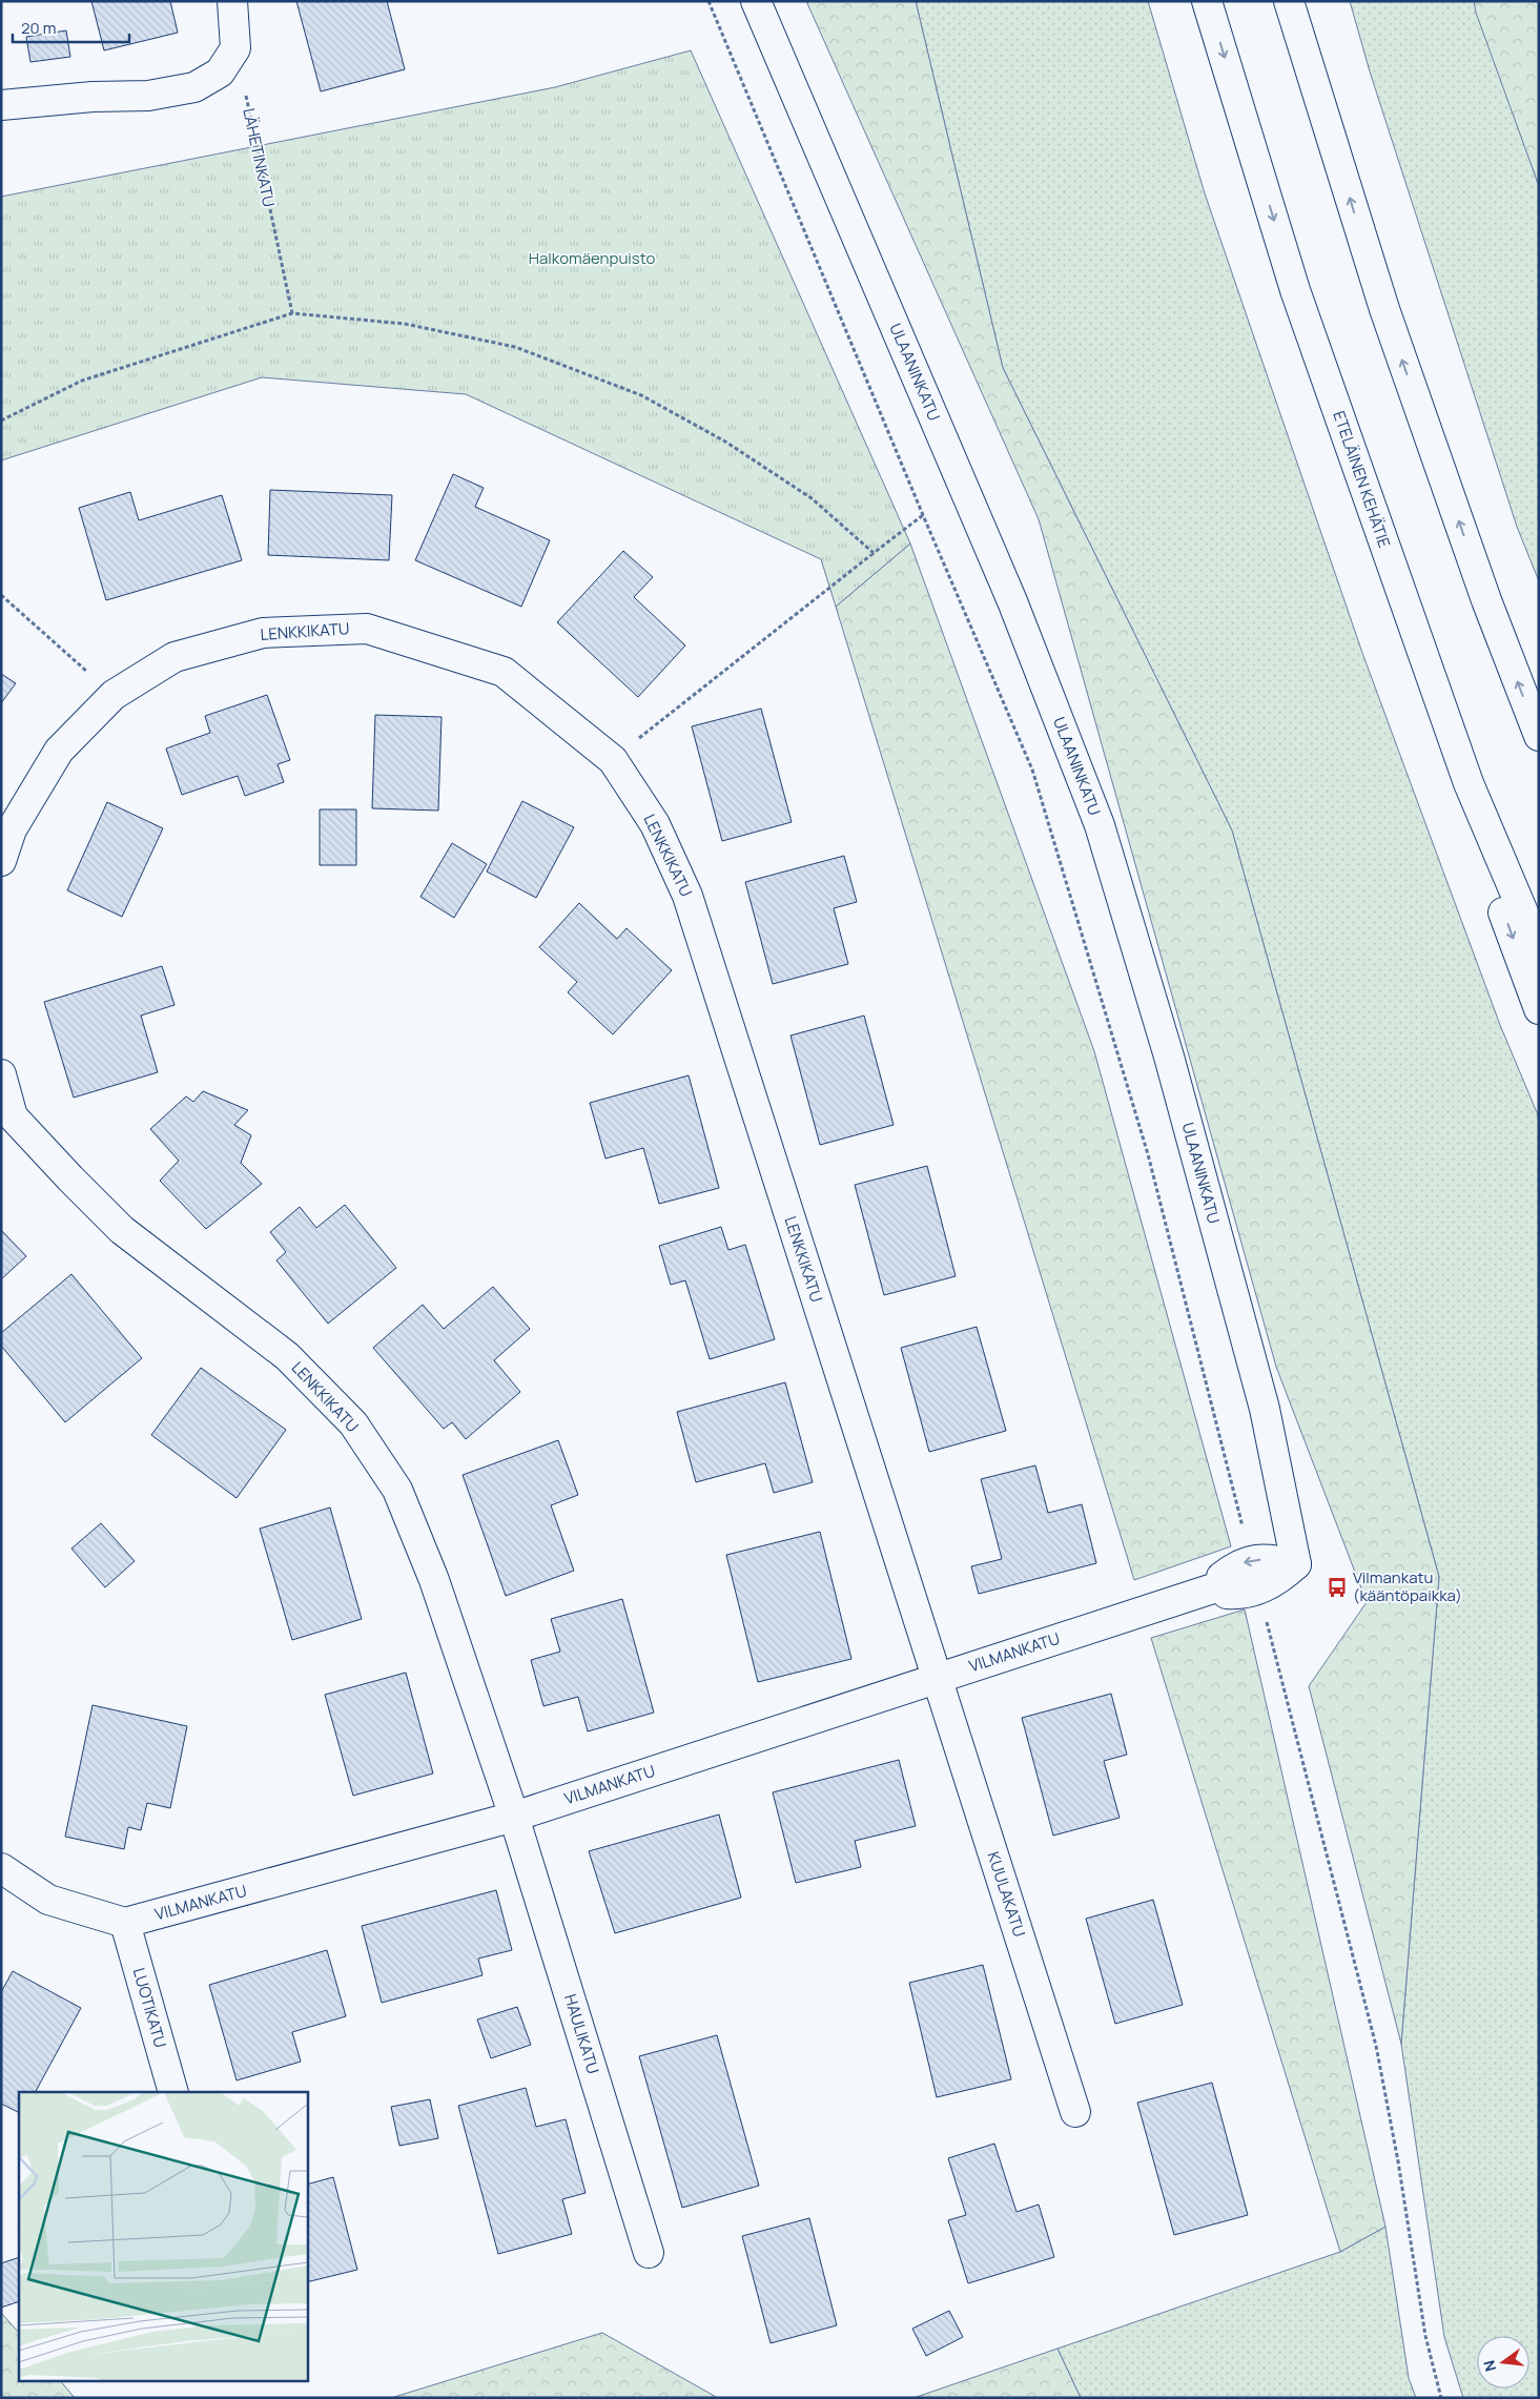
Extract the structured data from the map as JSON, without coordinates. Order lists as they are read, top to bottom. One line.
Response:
{"streets":{"main road":["ULAANINKATU","ETELÄINEN KEHÄTIE","LENKKIKATU","VILMANKATU","KUULAKATU","LUOTIKATU","HAULIKATU"],"path":["LÄHETINKATU"]},"crossings":[["LENKKIKATU","VILMANKATU"],["LENKKIKATU","KUULAKATU"],["LENKKIKATU","HAULIKATU"],["VILMANKATU","KUULAKATU"],["VILMANKATU","LUOTIKATU"],["VILMANKATU","HAULIKATU"]],"parks":["Halkomäenpuisto"],"places":{"bus stop":["Vilmankatu (kääntöpaikka)"]},"scale_bar":"20 m","north":"left"}
